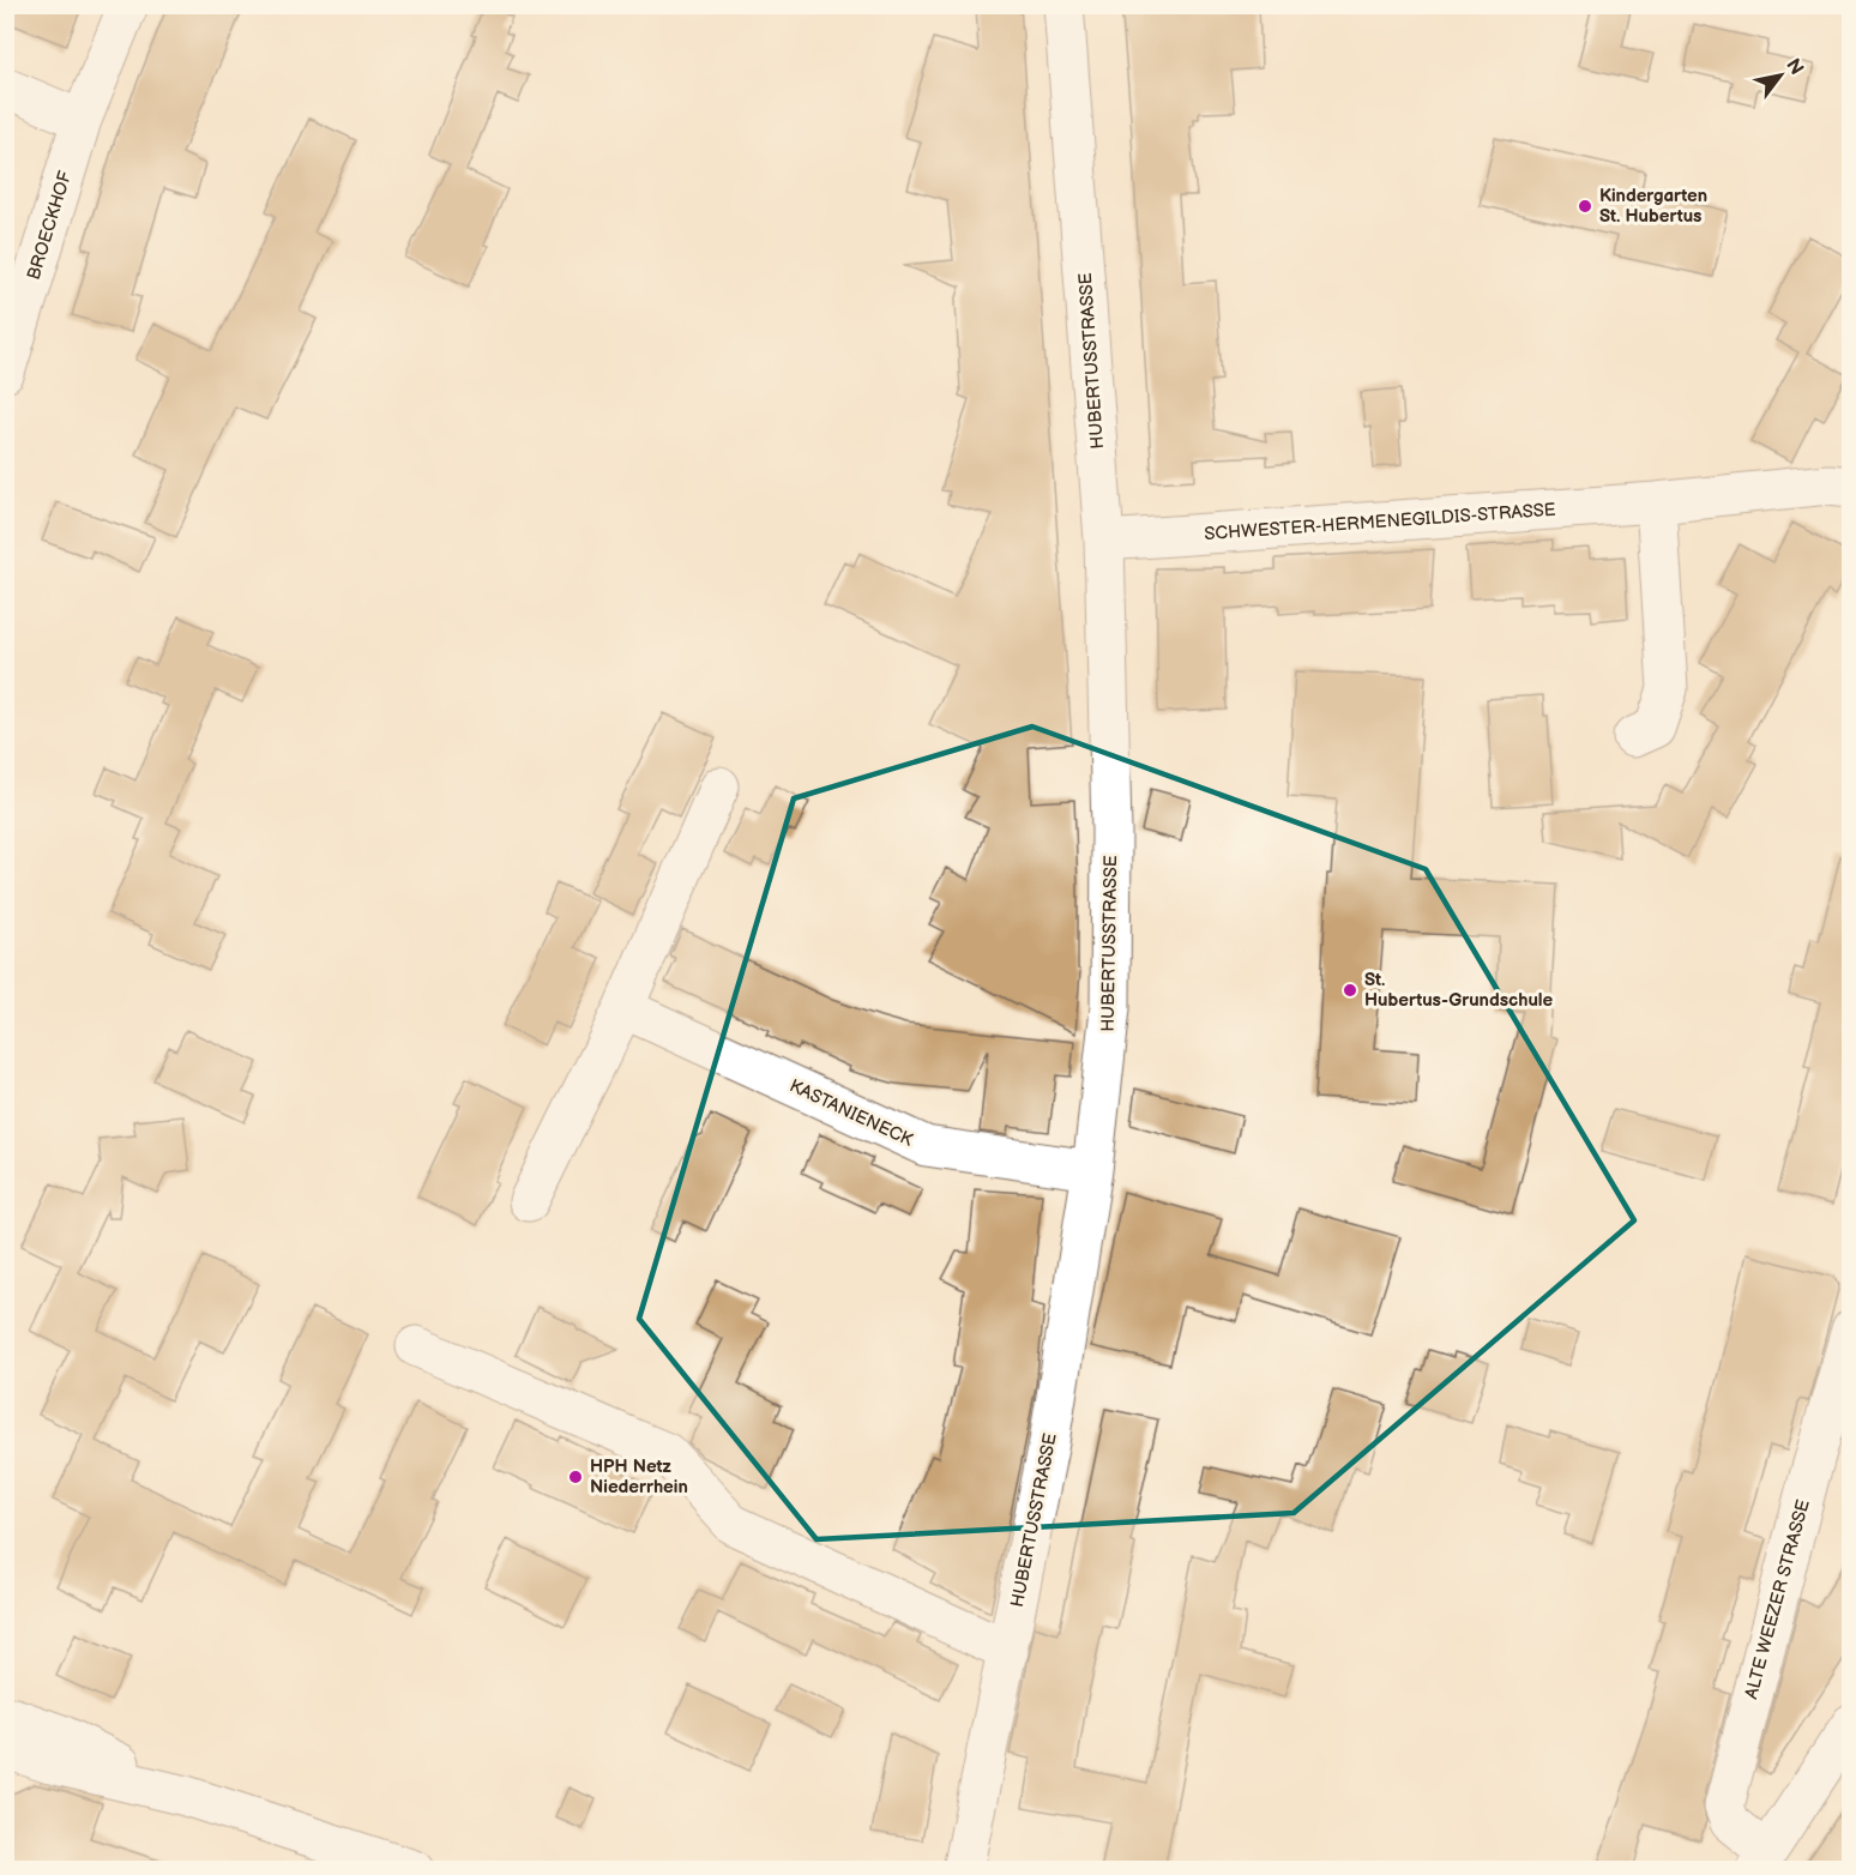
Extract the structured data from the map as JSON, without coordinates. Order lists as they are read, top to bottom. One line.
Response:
{"streets":{"street":["BROECKHOF","HUBERTUSSTRASSE","SCHWESTER-HERMENEGILDIS-STRASSE","KASTANIENECK","ALTE WEEZER STRASSE"]},"crossings":[["HUBERTUSSTRASSE","SCHWESTER-HERMENEGILDIS-STRASSE"],["HUBERTUSSTRASSE","KASTANIENECK"]],"places":["Kindergarten St. Hubertus","St. Hubertus-Grundschule","HPH Netz Niederrhein"],"north":"top right"}
